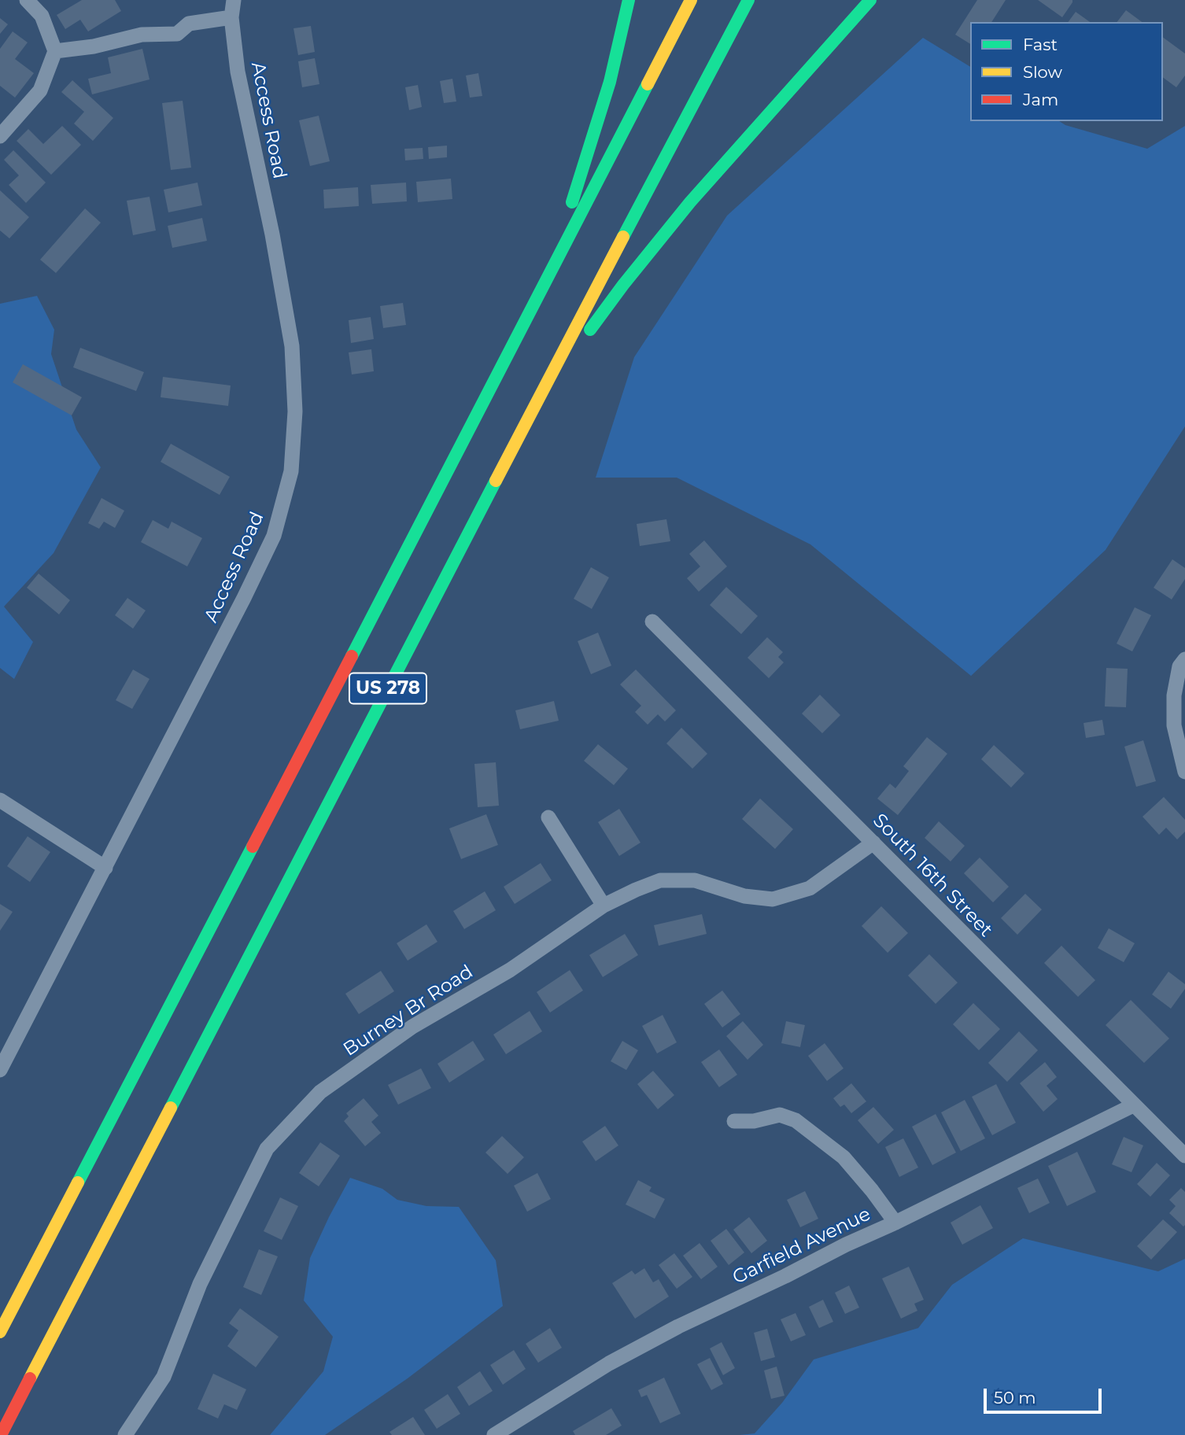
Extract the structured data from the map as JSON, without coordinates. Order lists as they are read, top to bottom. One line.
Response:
{"streets":{"highway":["US 278"],"street":["Access Road","South 16th Street","Burney Br Road","Garfield Avenue"]},"crossings":[["South 16th Street","Burney Br Road"],["South 16th Street","Garfield Avenue"]],"legend":["Fast","Slow","Jam"],"scale_bar":"50 m"}
